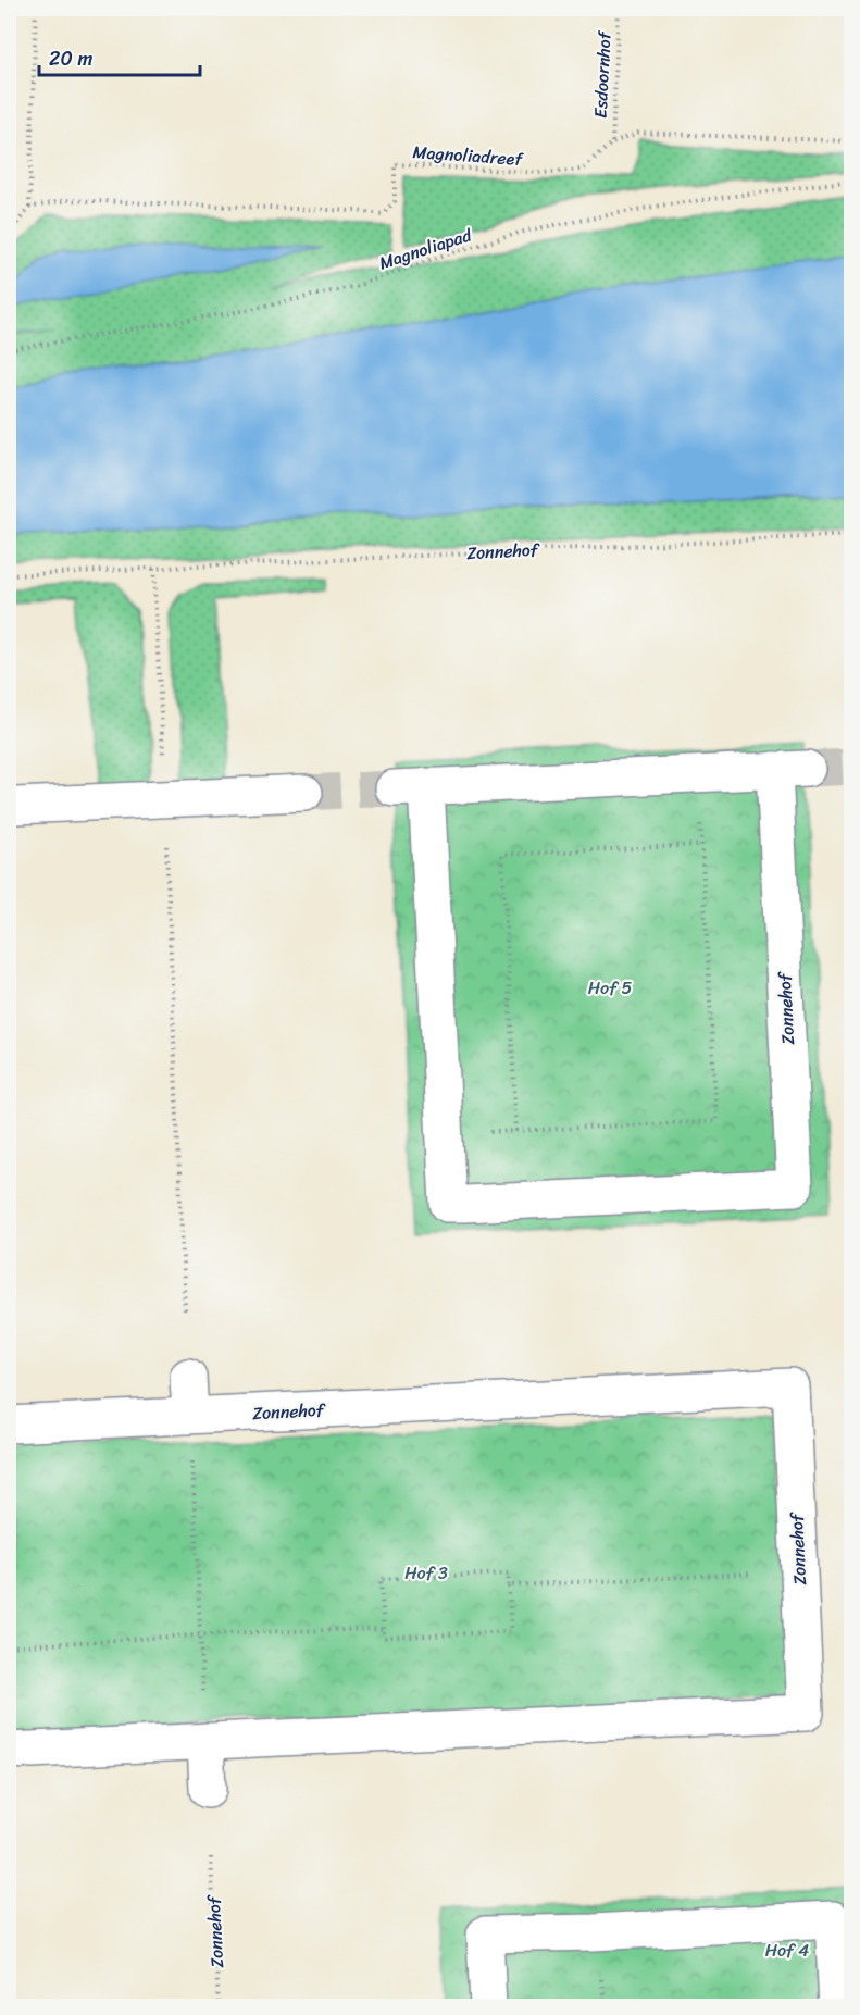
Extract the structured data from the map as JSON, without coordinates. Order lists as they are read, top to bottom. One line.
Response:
{"streets":{"street":["Zonnehof"],"path":["Esdoornhof","Magnoliadreef","Magnoliapad"]},"crossings":[["Esdoornhof","Magnoliadreef"]],"parks":["Hof 5","Hof 3","Hof 4"],"scale_bar":"20 m"}
